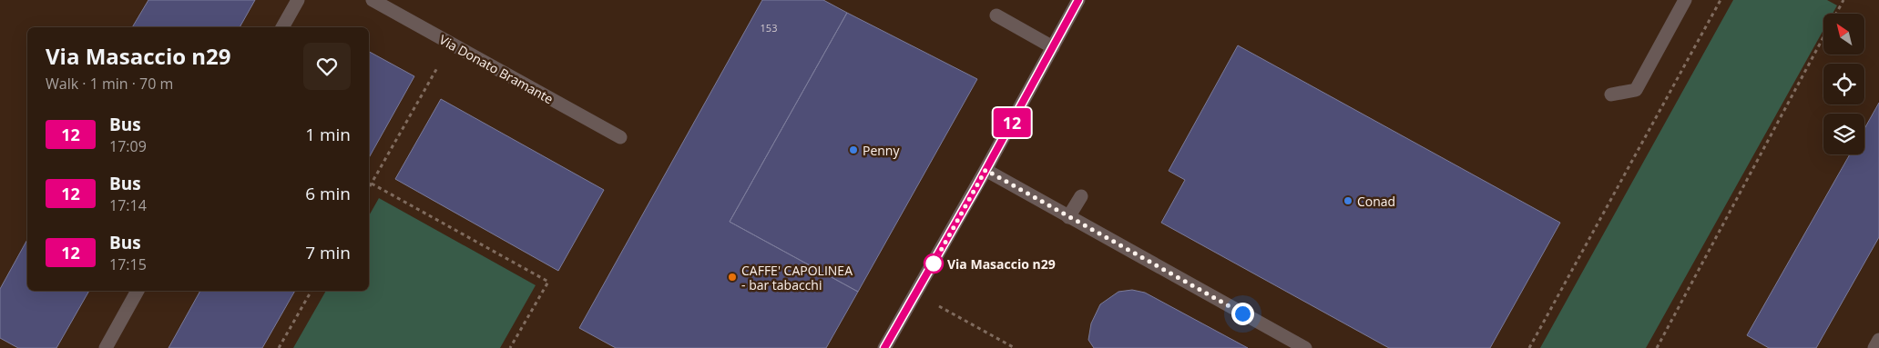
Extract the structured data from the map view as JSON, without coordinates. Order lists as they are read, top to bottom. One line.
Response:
{"streets":{"street":["Via Donato Bramante"]},"places":["Penny","Conad","Via Masaccio n29","CAFFE' CAPOLINEA - bar tabacchi"],"lines":["bus line 12"],"house_numbers":["153"],"north":"top left","page":{"on_map":"12","heading":["Via Masaccio n29","Walk · 1 min · 70 m"],"list":[{"mark":"12","name":"Bus","note":"17:09","value":"1 min"},{"mark":"12","name":"Bus","note":"17:14","value":"6 min"},{"mark":"12","name":"Bus","note":"17:15","value":"7 min"}]}}
